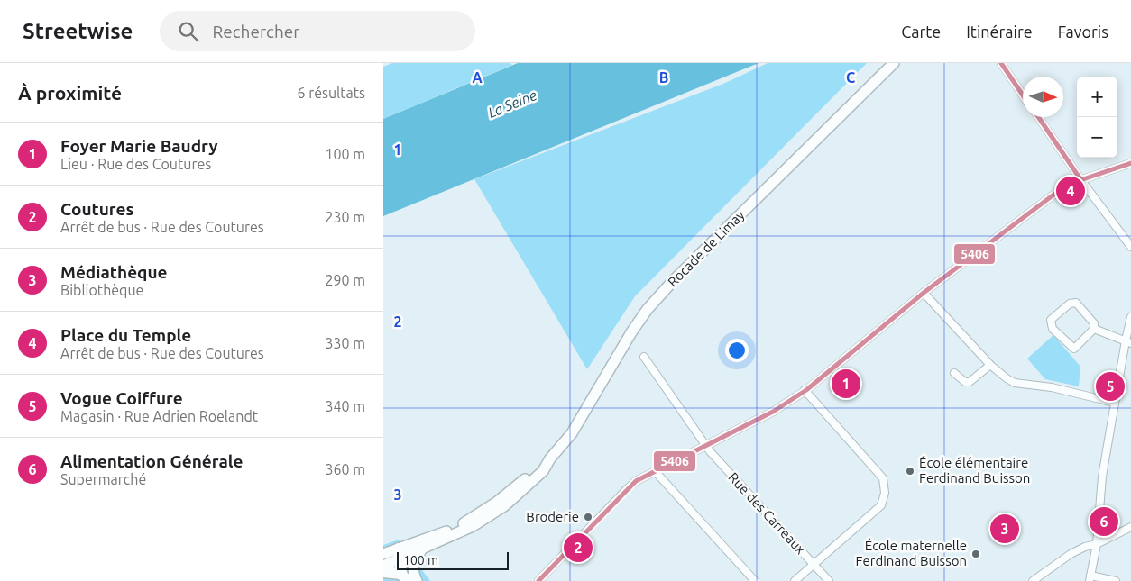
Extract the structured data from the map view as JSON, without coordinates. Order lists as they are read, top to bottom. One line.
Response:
{"streets":{"main road":["Rocade de Limay"],"street":["Rue des Carreaux"]},"water":["La Seine"],"places":["École élémentaire Ferdinand Buisson","Broderie","École maternelle Ferdinand Buisson"],"lines":["transit line 5406"],"scale_bar":"100 m","north":"right","page":{"header":"Streetwise","search":"Rechercher","nav":["Carte","Itinéraire","Favoris"],"heading":["À proximité","6 résultats"],"map_buttons":["+","−"],"list":[{"mark":"1","name":"Foyer Marie Baudry","note":"Lieu · Rue des Coutures","value":"100 m"},{"mark":"2","name":"Coutures","note":"Arrêt de bus · Rue des Coutures","value":"230 m"},{"mark":"3","name":"Médiathèque","note":"Bibliothèque","value":"290 m"},{"mark":"4","name":"Place du Temple","note":"Arrêt de bus · Rue des Coutures","value":"330 m"},{"mark":"5","name":"Vogue Coiffure","note":"Magasin · Rue Adrien Roelandt","value":"340 m"},{"mark":"6","name":"Alimentation Générale","note":"Supermarché","value":"360 m"}],"pins":["4","1","5","6","3","2"],"scale":"100 m"},"grid":{"columns":["A","B","C"],"rows":["1","2","3"]}}
